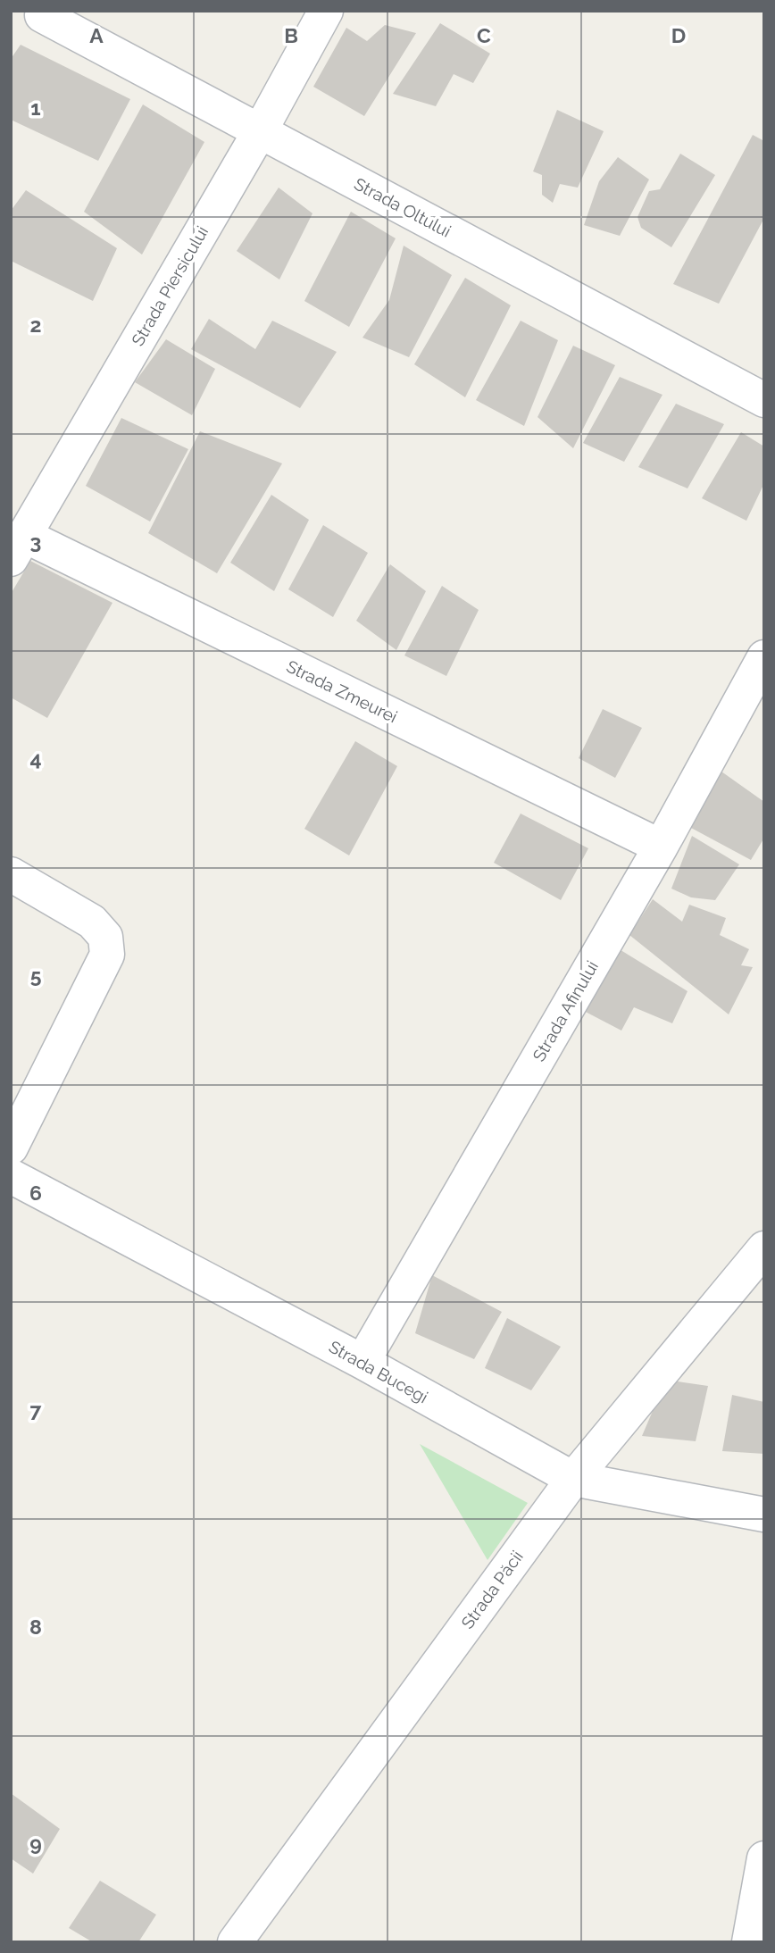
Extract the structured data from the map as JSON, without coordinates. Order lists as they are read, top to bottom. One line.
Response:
{"streets":{"street":["Strada Oltului","Strada Piersicului","Strada Zmeurei","Strada Afinului","Strada Bucegi","Strada Păcii"]},"crossings":[["Strada Oltului","Strada Piersicului"],["Strada Piersicului","Strada Zmeurei"],["Strada Zmeurei","Strada Afinului"],["Strada Afinului","Strada Bucegi"],["Strada Bucegi","Strada Păcii"]],"grid":{"columns":["A","B","C","D"],"rows":["1","2","3","4","5","6","7","8","9"]}}
